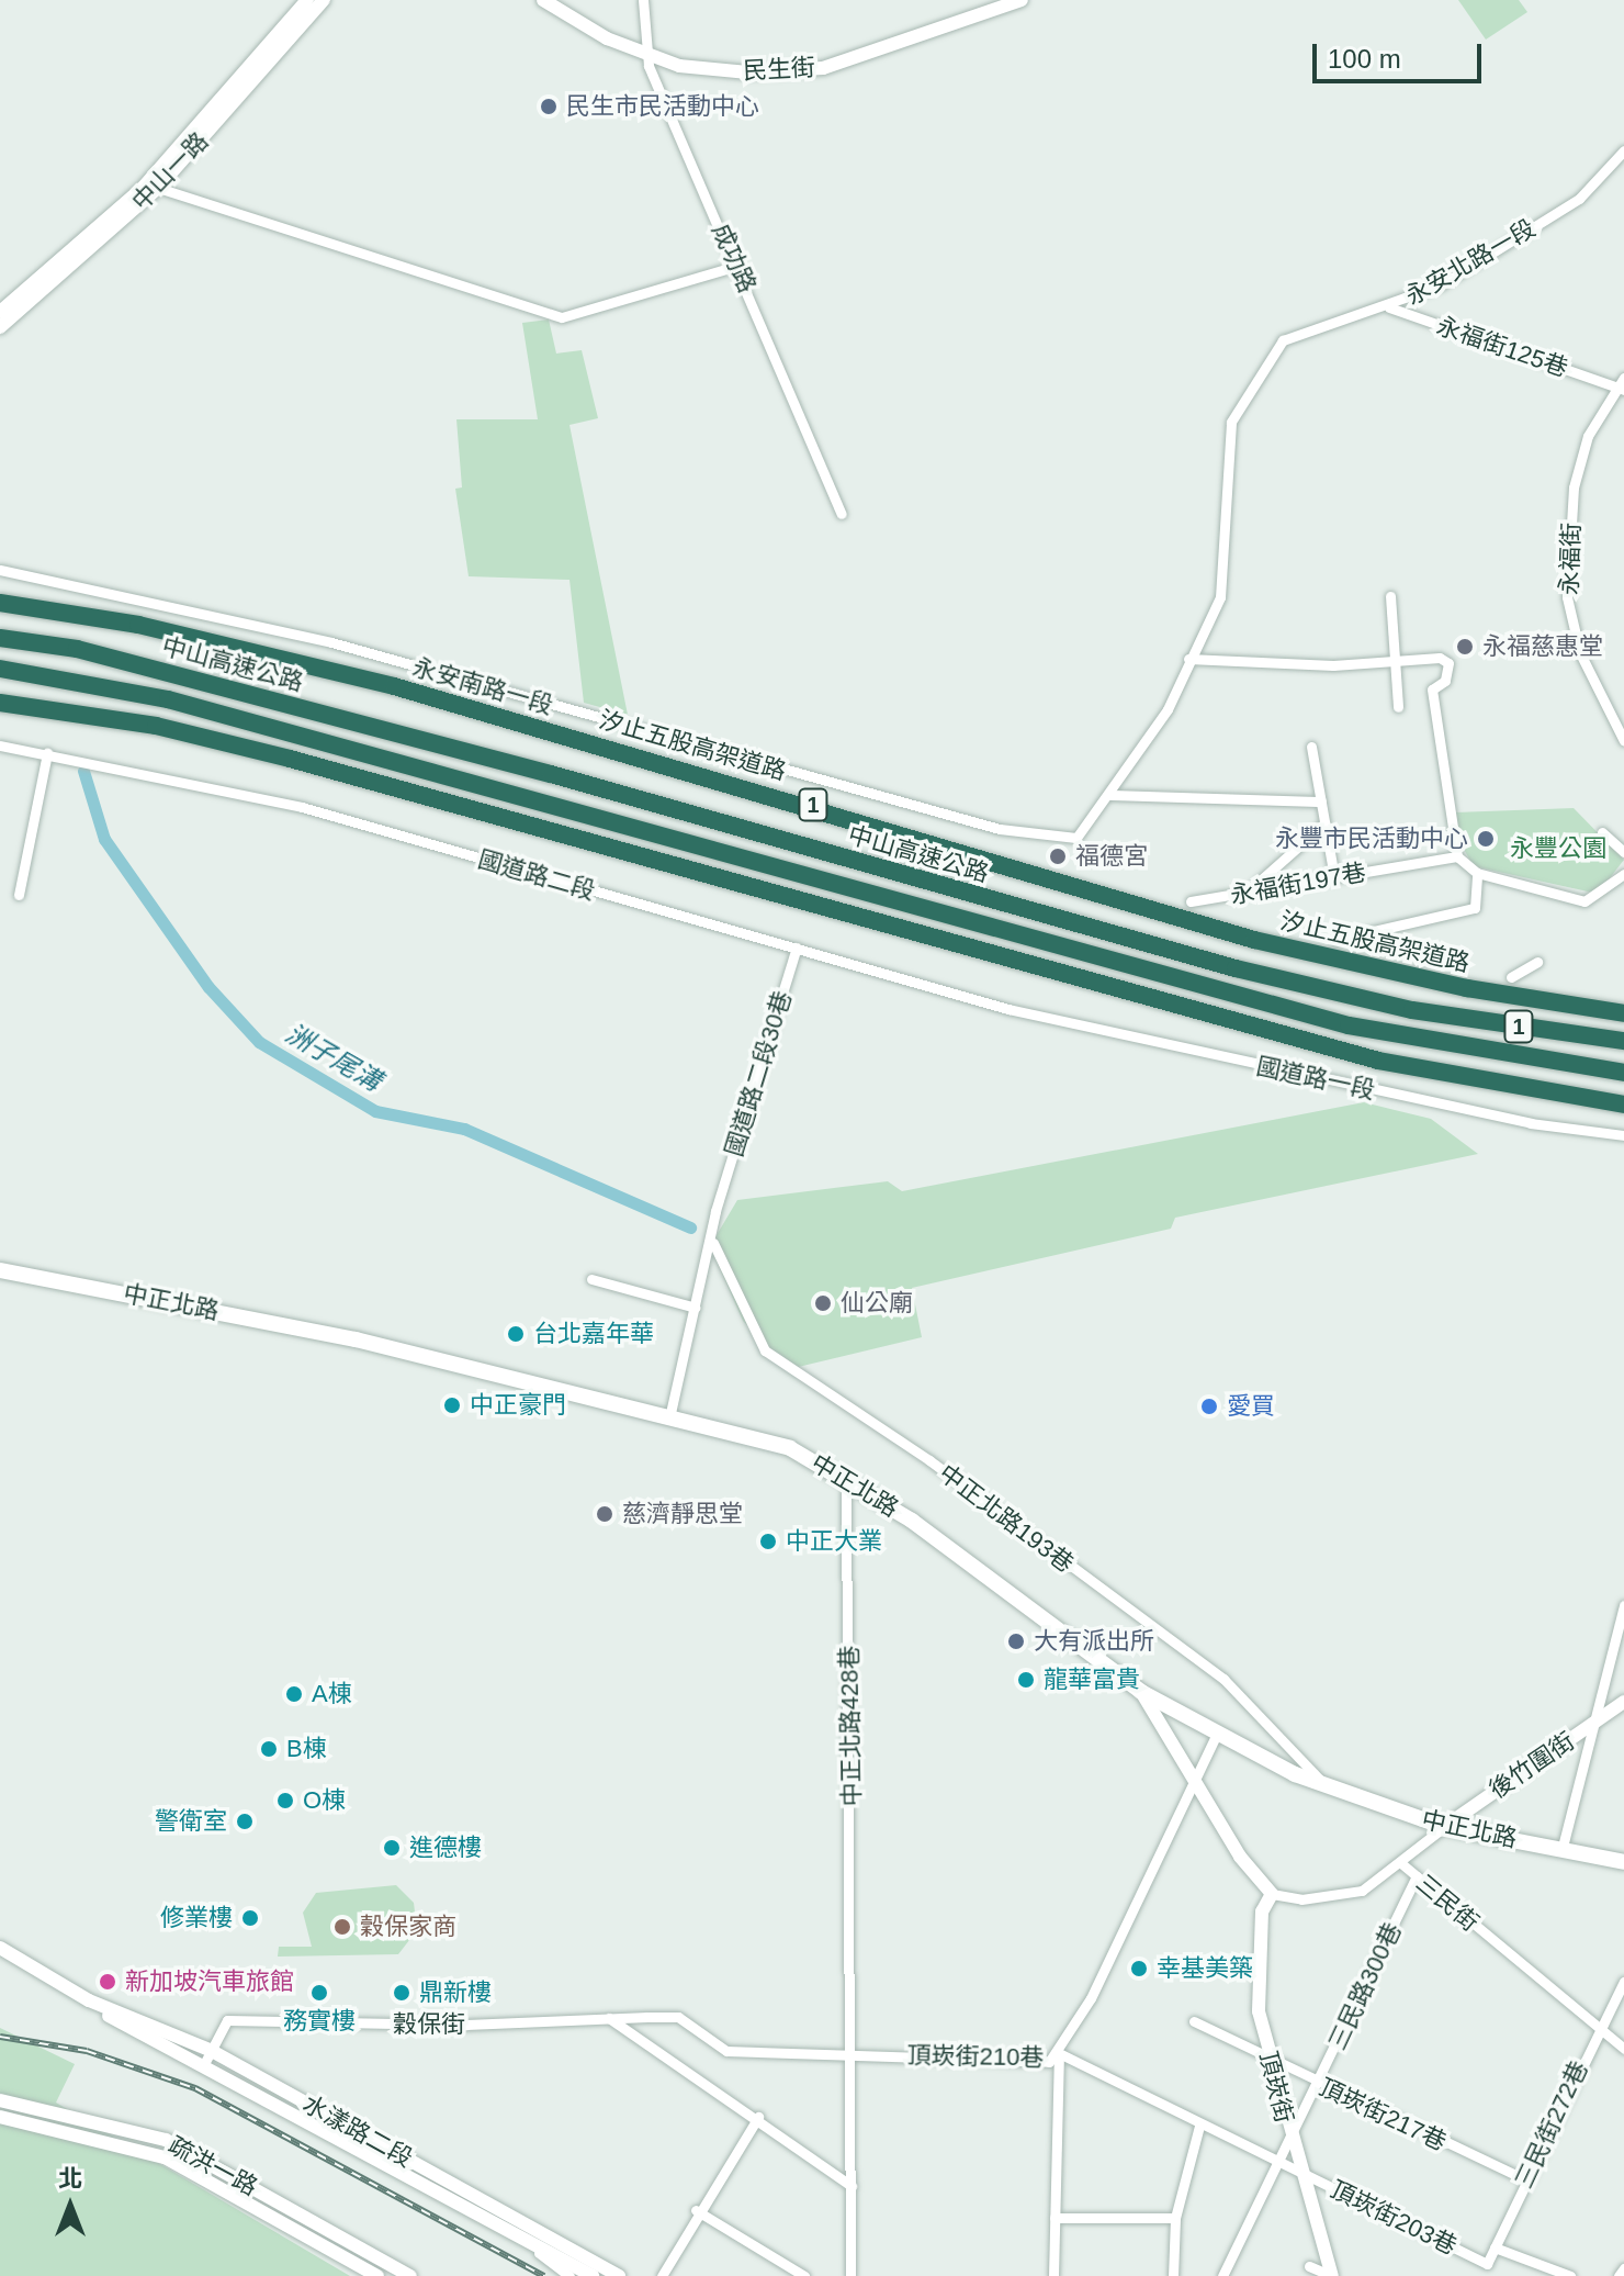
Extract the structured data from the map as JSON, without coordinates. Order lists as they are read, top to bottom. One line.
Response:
{"streets":{"highway":["中山高速公路","汐止五股高架道路","1"],"main road":["中正北路"],"street":["民生街","中山一路","成功路","永安北路一段","永福街125巷","永福街","永安南路一段","國道路二段","永福街197巷","國道路二段30巷","國道路一段","中正北路193巷","中正北路428巷","後竹圍街","三民街","三民路300巷","穀保街","頂崁街210巷","頂崁街","頂崁街217巷","三民街272巷","水漾路二段","疏洪一路","頂崁街203巷"]},"crossings":[["民生街","成功路"],["永安北路一段","永福街125巷"],["永安北路一段","永安南路一段"],["永福街125巷","永福街"],["國道路二段","國道路二段30巷"],["國道路二段","國道路一段"],["國道路二段30巷","中正北路"],["國道路二段30巷","中正北路193巷"],["中正北路","中正北路193巷"],["中正北路","中正北路428巷"],["中正北路","後竹圍街"],["中正北路428巷","頂崁街210巷"],["後竹圍街","三民街"],["三民街","三民路300巷"],["三民街","頂崁街"],["三民街","三民街272巷"],["三民路300巷","頂崁街210巷"],["三民路300巷","頂崁街"],["三民路300巷","頂崁街217巷"],["穀保街","頂崁街210巷"],["穀保街","水漾路二段"],["頂崁街210巷","頂崁街"],["頂崁街210巷","頂崁街203巷"],["頂崁街","頂崁街217巷"],["頂崁街","頂崁街203巷"],["頂崁街217巷","三民街272巷"],["三民街272巷","頂崁街203巷"]],"water":["洲子尾溝"],"parks":["永豐公園"],"places":["民生市民活動中心","永福慈惠堂","永豐市民活動中心","福德宮","仙公廟","台北嘉年華","中正豪門","愛買","慈濟靜思堂","中正大業","大有派出所","龍華富貴","A棟","B棟","O棟","警衛室","進德樓","修業樓","穀保家商","幸基美築","新加坡汽車旅館","務實樓","鼎新樓"],"scale_bar":"100 m","north":"top"}
